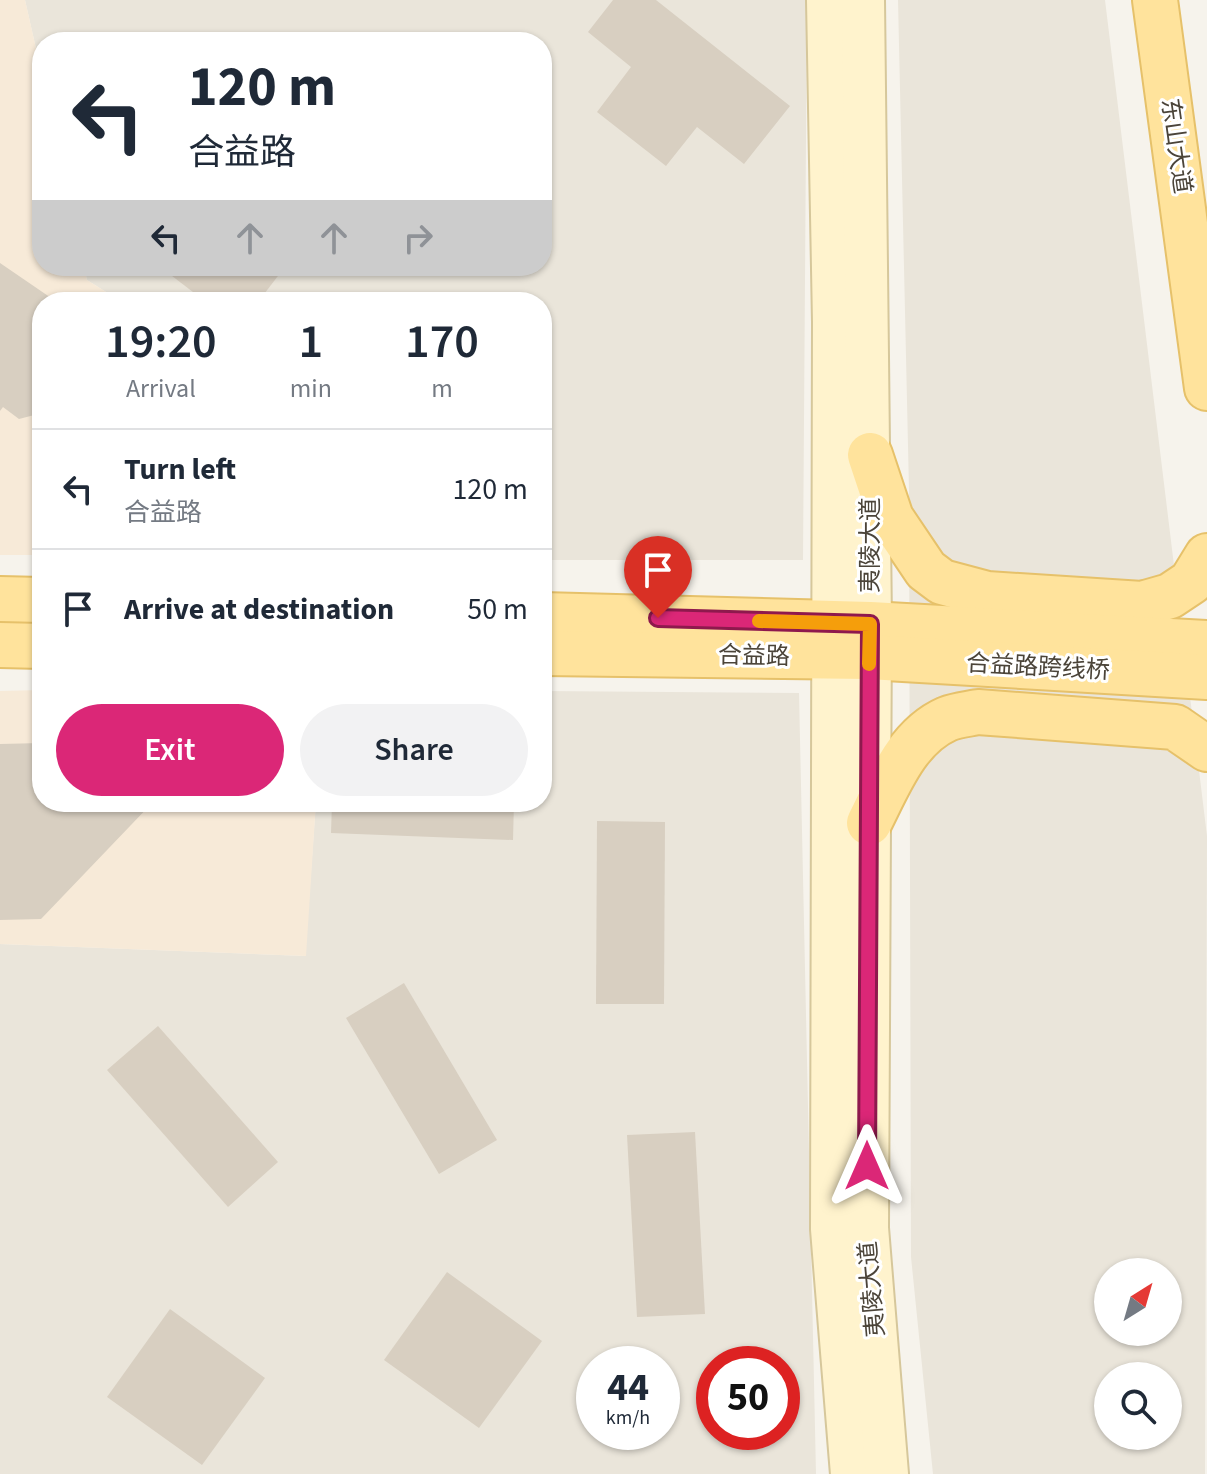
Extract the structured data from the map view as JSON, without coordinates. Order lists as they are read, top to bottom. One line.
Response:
{"streets":{"main road":["东山大道","夷陵大道","合益路","合益路跨线桥"]},"crossings":[["夷陵大道","合益路"],["夷陵大道","合益路跨线桥"],["合益路","合益路跨线桥"]],"north":"top right","page":{"turn":["120 m","合益路"],"eta":["19:20","Arrival","1","min","170","m"],"list":[{"name":"Turn left","note":"合益路","value":"120 m"},{"name":"Arrive at destination","value":"50 m"}],"buttons":["Exit","Share"],"speed":"44 km/h","limit":"50"}}
